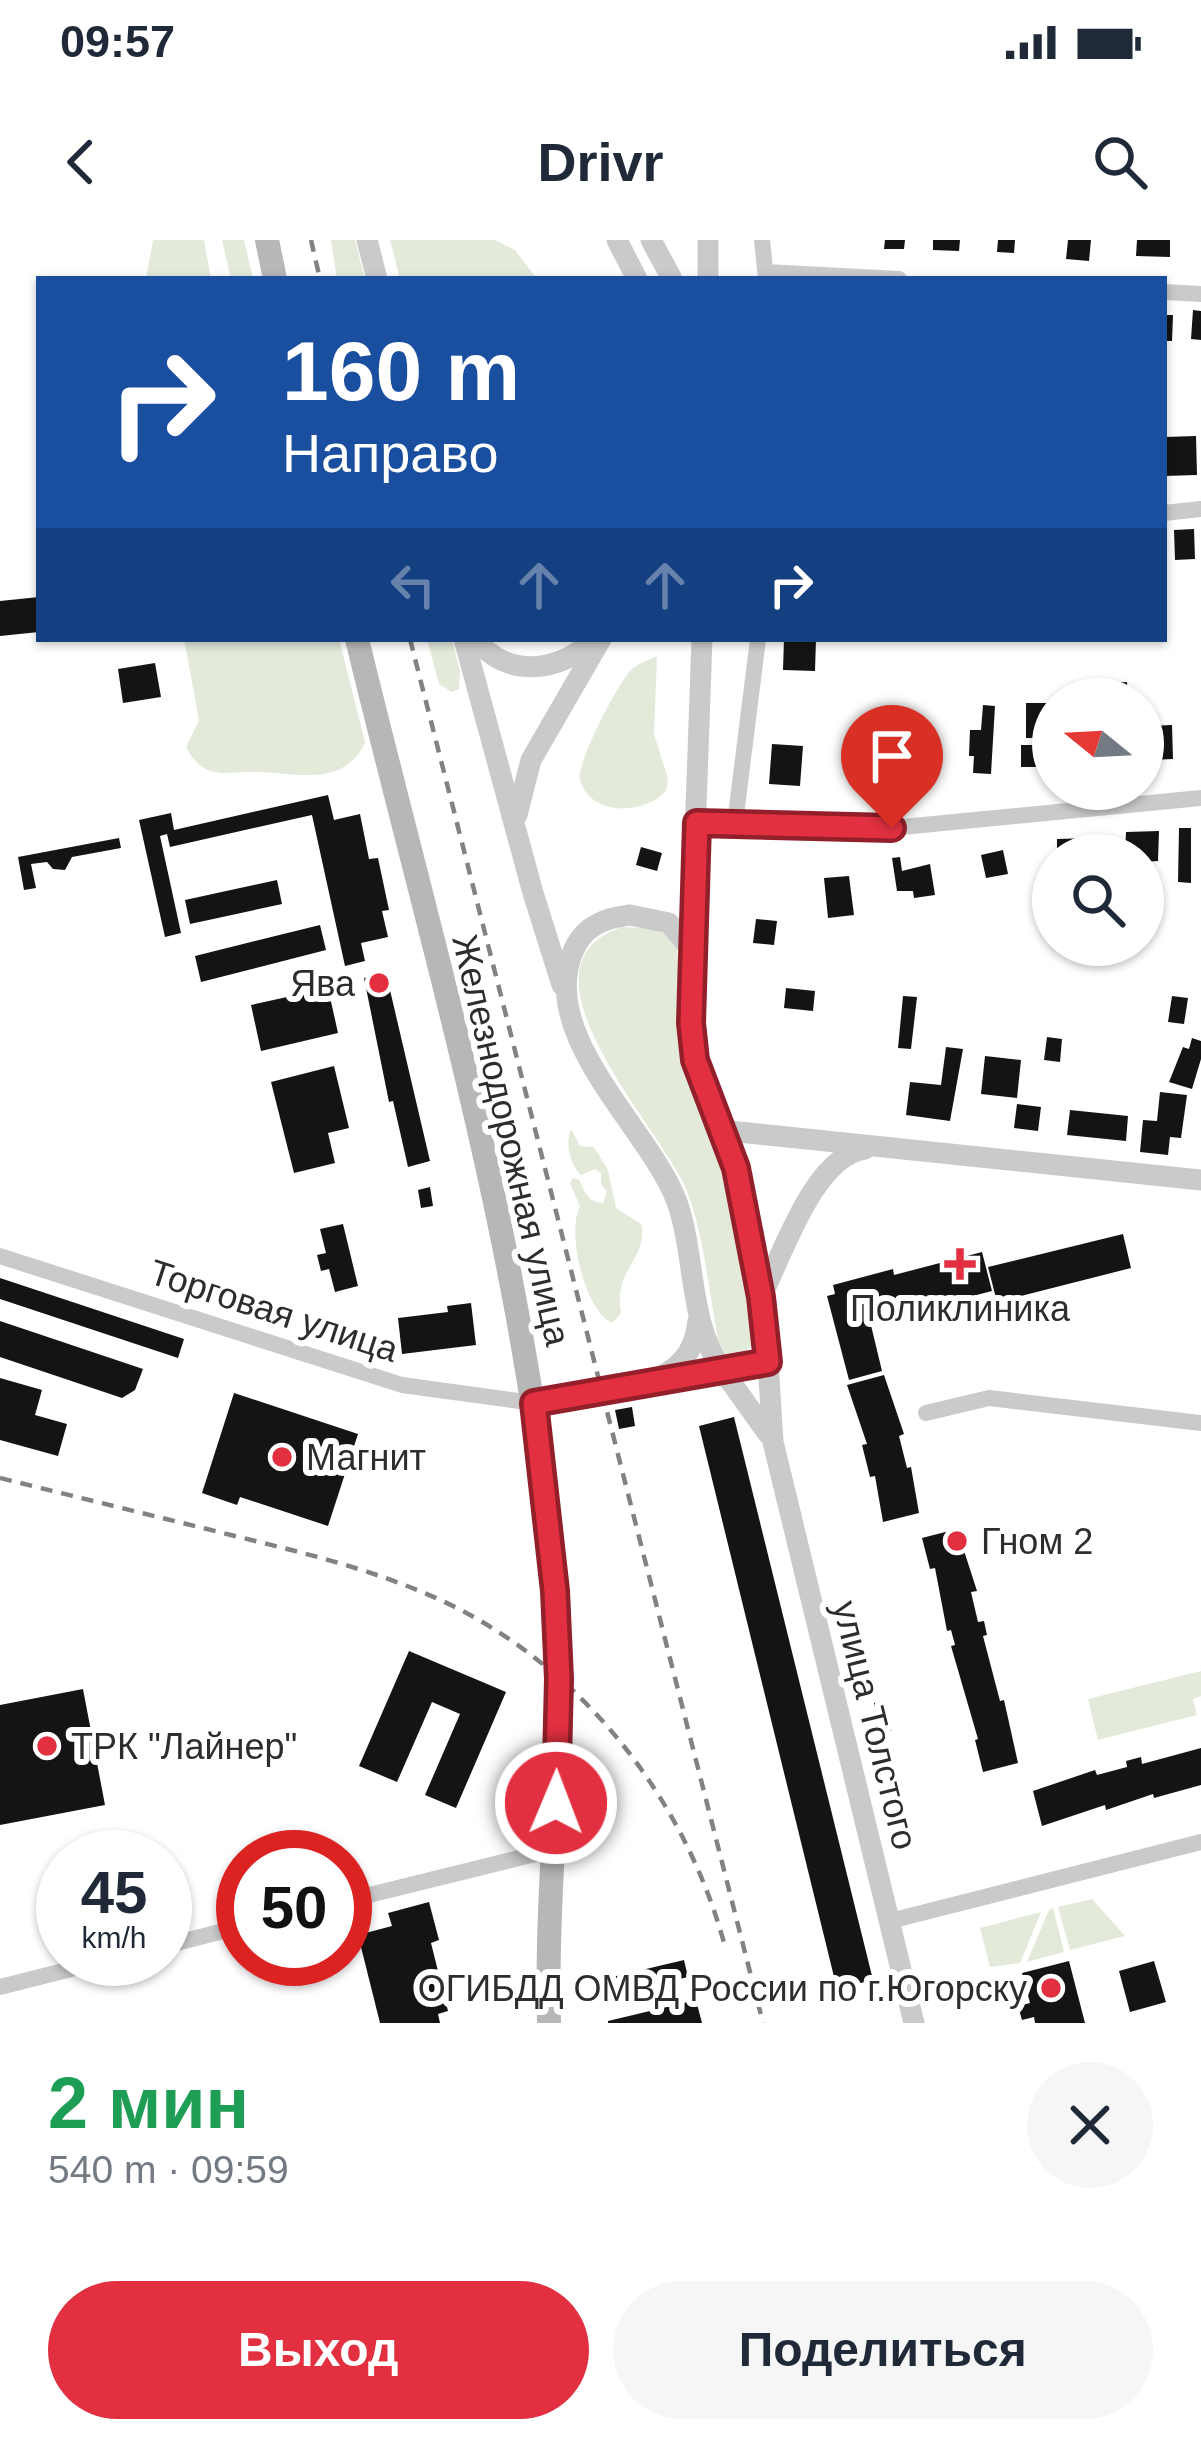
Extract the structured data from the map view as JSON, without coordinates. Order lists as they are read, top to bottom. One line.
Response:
{"streets":{"main road":["Железнодорожная улица"],"street":["Торговая улица","улица Толстого"]},"crossings":[["Железнодорожная улица","Торговая улица"]],"places":{"other":["Ява","Магнит","Гном 2","ТРК \"Лайнер\"","ОГИБДД ОМВД России по г.Югорску"],"health":["Поликлиника"]},"north":"left","page":{"status":"09:57","header":"Drivr","turn":["160 m","Направо"],"speed":"45 km/h","limit":"50","heading":["2 мин","540 m · 09:59"],"buttons":["Выход","Поделиться"]}}
